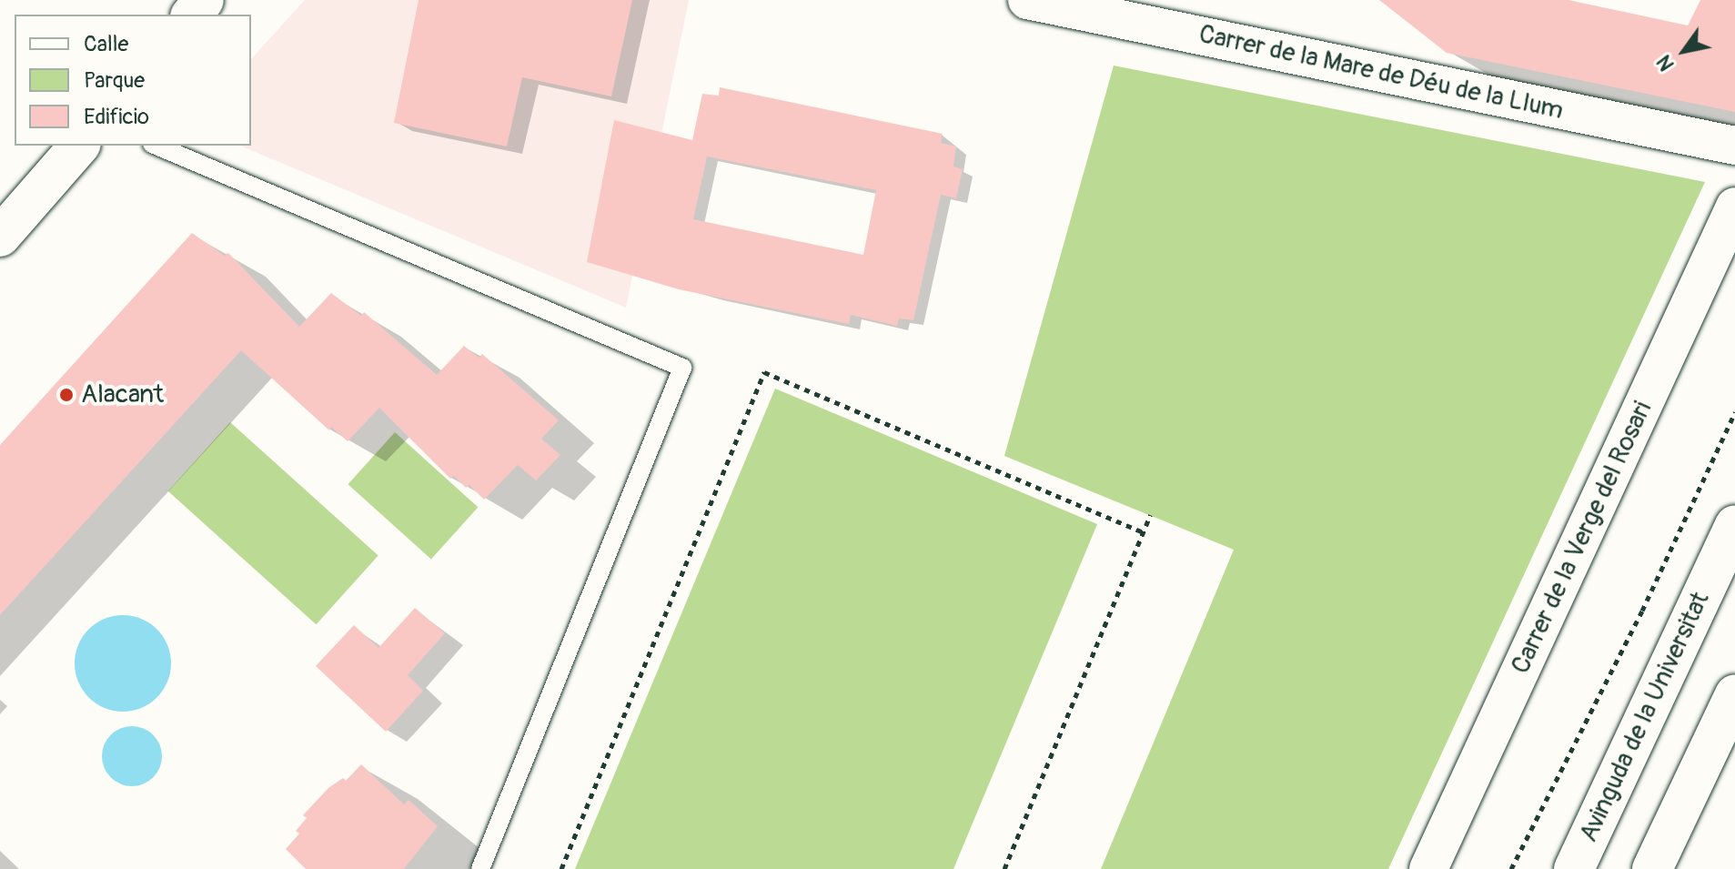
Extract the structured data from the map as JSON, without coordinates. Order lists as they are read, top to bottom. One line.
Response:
{"streets":{"main road":["Avinguda de la Universitat"],"street":["Carrer de la Mare de Déu de la Llum","Carrer de la Verge del Rosari"]},"places":["Alacant"],"legend":["Calle","Parque","Edificio"],"north":"bottom left"}
